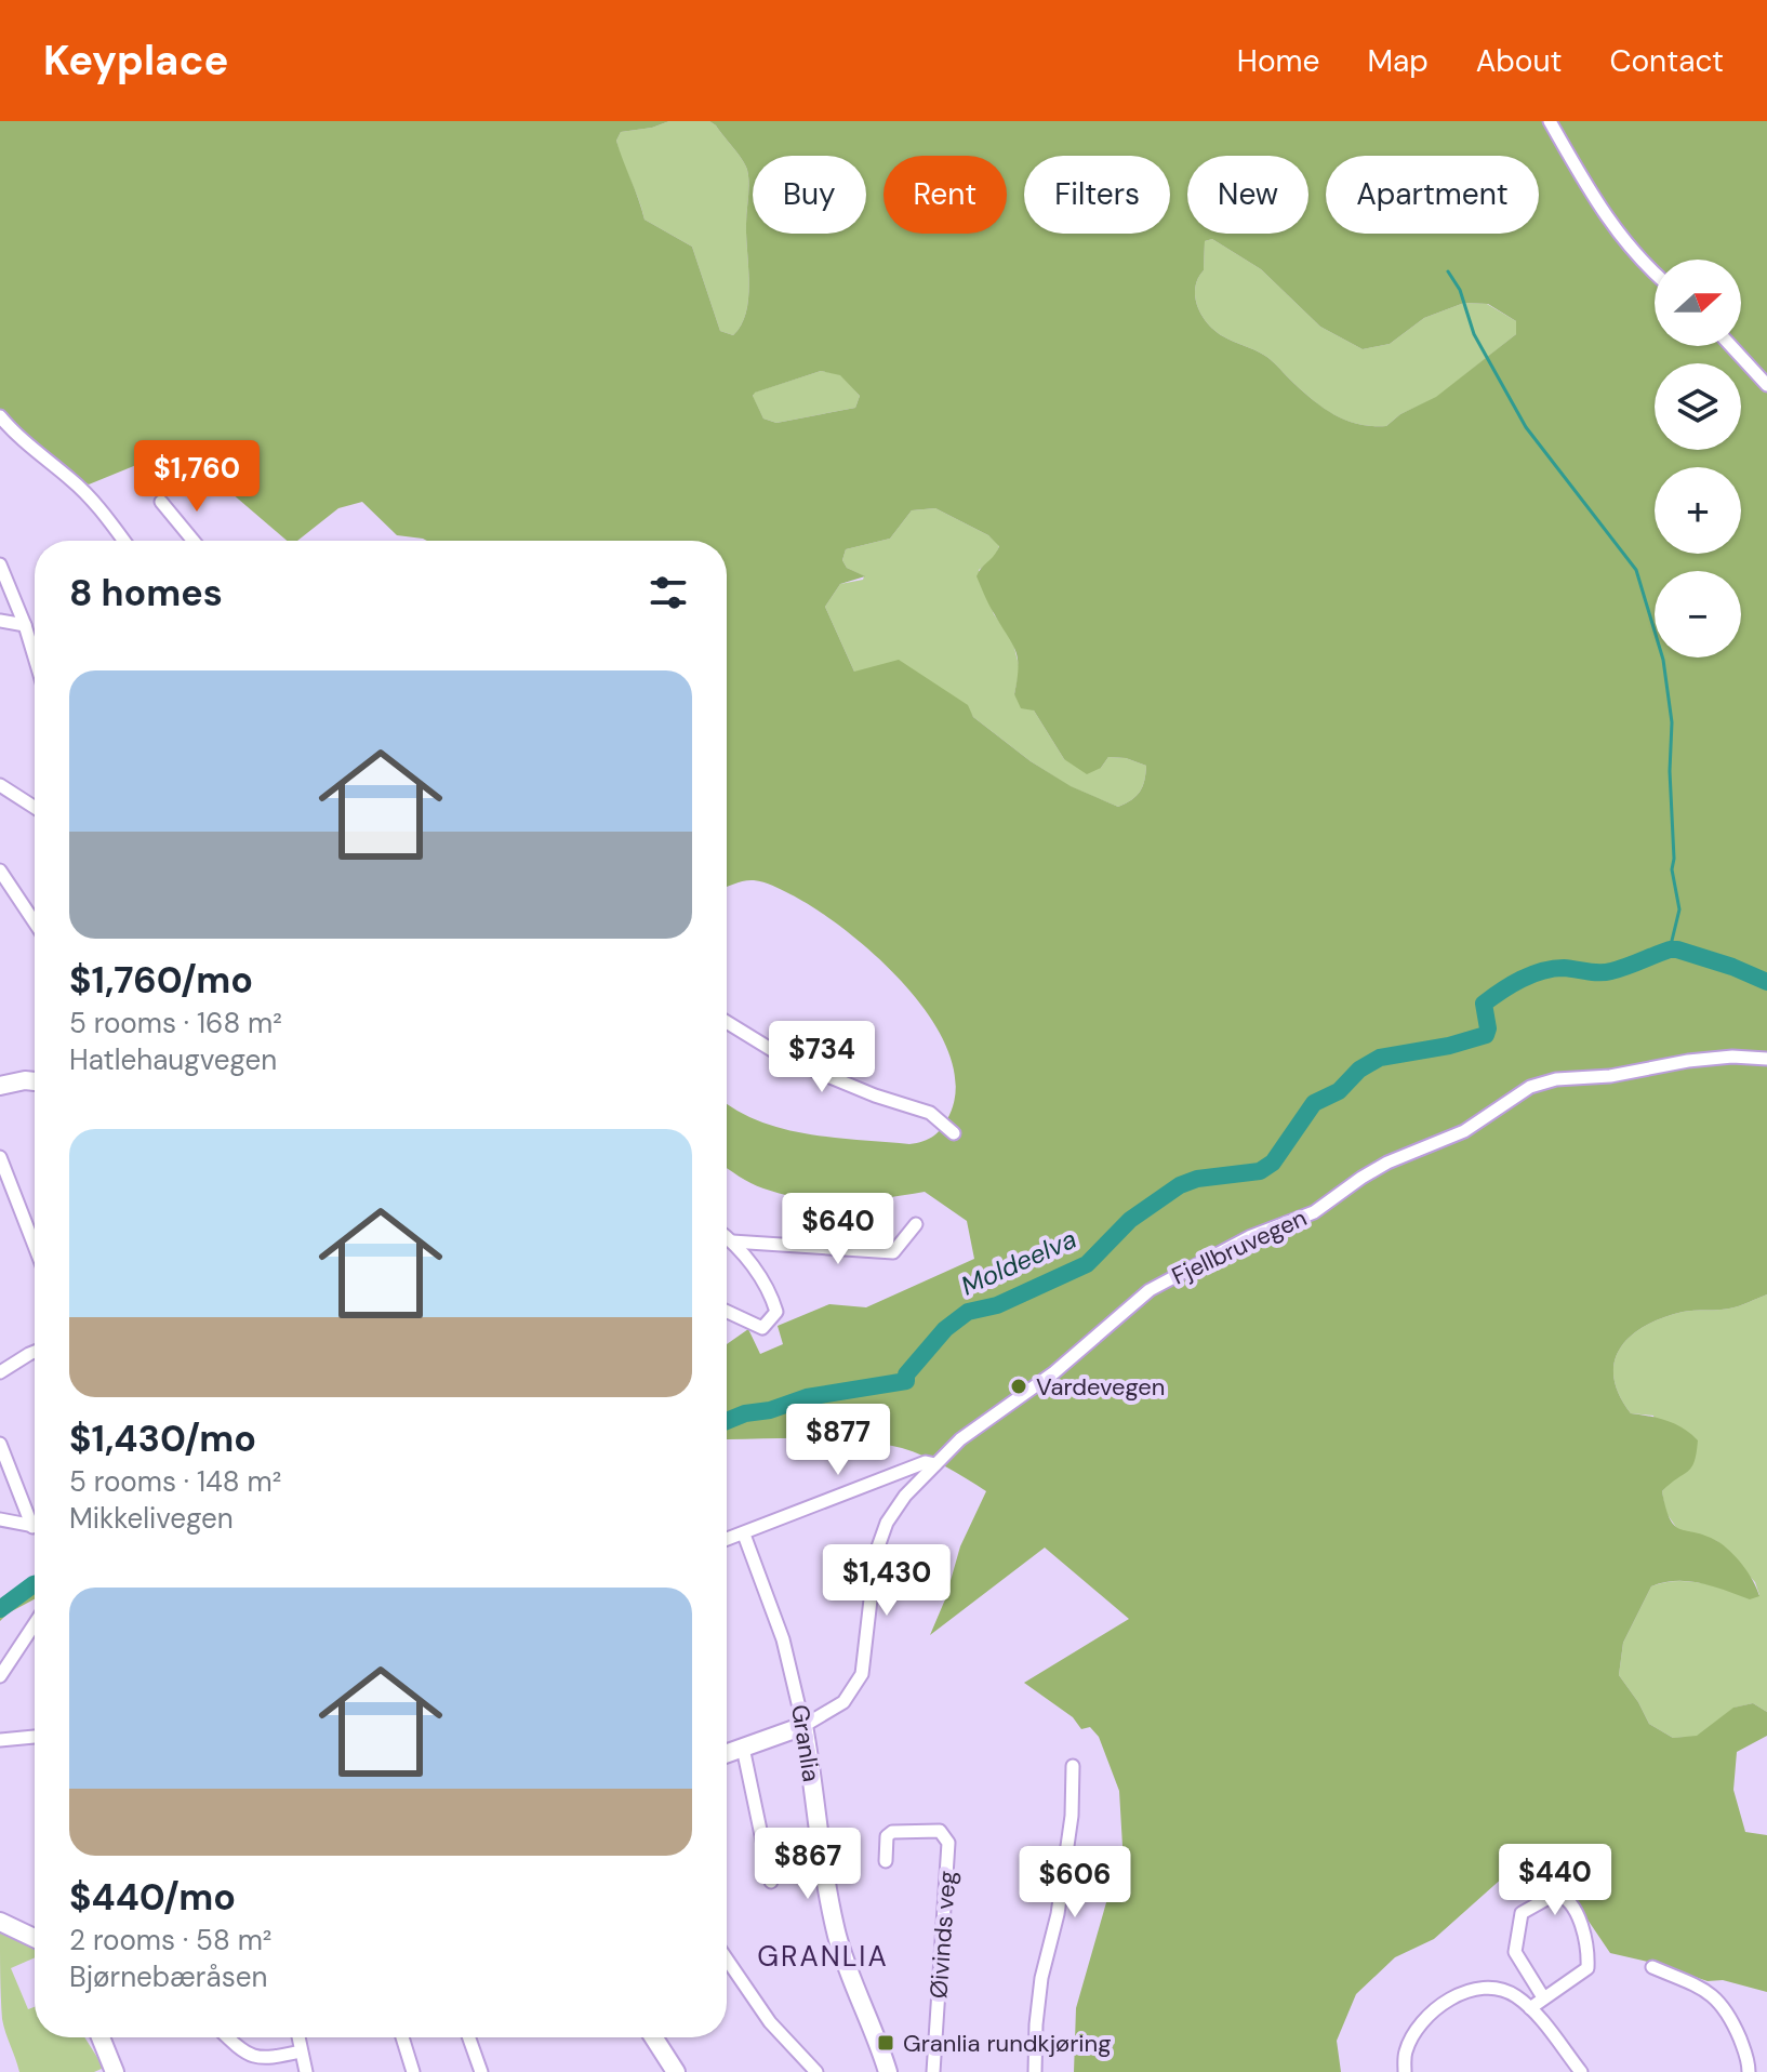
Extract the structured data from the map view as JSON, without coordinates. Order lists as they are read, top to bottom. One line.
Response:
{"streets":{"street":["Fjellbruvegen","Granlia","Øivinds veg"]},"crossings":[["Fjellbruvegen","Granlia"]],"districts":["GRANLIA"],"water":["Moldeelva"],"places":{"other":["Vardevegen"],"transit":["Granlia rundkjøring"]},"north":"right","page":{"header":"Keyplace","nav":["Home","Map","About","Contact"],"chip":["Buy","Rent","Filters","New","Apartment"],"map_buttons":["+","−"],"price":["$1,760","$734","$640","$877","$1,430","$867","$440","$606"],"heading":"8 homes","list":[{"name":"$1,760/mo","note":"5 rooms · 168 m² · Hatlehaugvegen"},{"name":"$1,430/mo","note":"5 rooms · 148 m² · Mikkelivegen"},{"name":"$440/mo","note":"2 rooms · 58 m² · Bjørnebæråsen"}]}}
